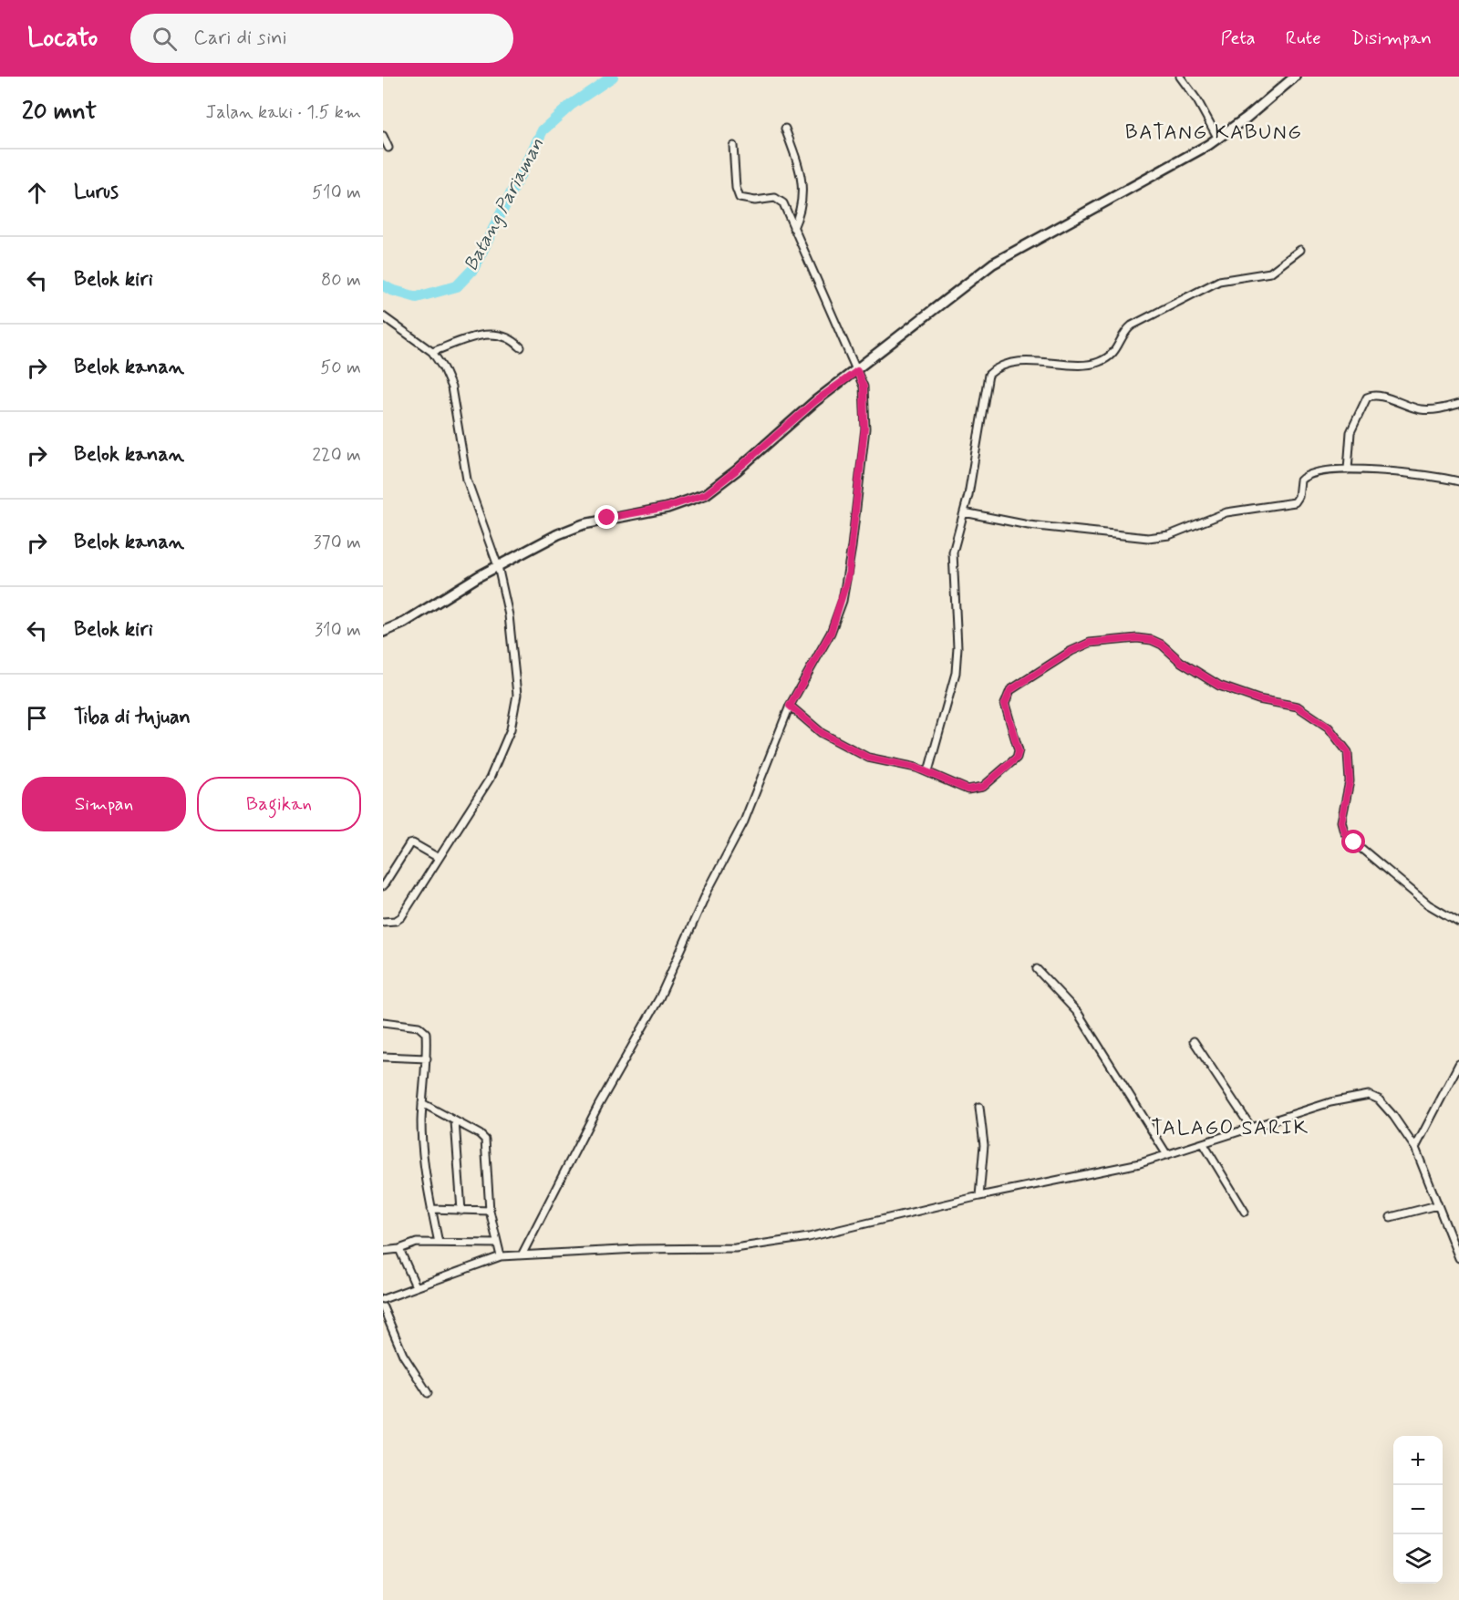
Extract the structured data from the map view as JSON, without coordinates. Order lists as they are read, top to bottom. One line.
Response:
{"districts":["BATANG KABUNG","TALAGO SARIK"],"water":["Batang Pariaman"],"page":{"header":"Locato","search":"Cari di sini","nav":["Peta","Rute","Disimpan"],"heading":["20 mnt","Jalan kaki · 1.5 km"],"list":[["Lurus","510 m"],["Belok kiri","80 m"],["Belok kanan","50 m"],["Belok kanan","220 m"],["Belok kanan","370 m"],["Belok kiri","310 m"],"Tiba di tujuan"],"buttons":["Simpan","Bagikan"],"map_buttons":["+","−"]}}
